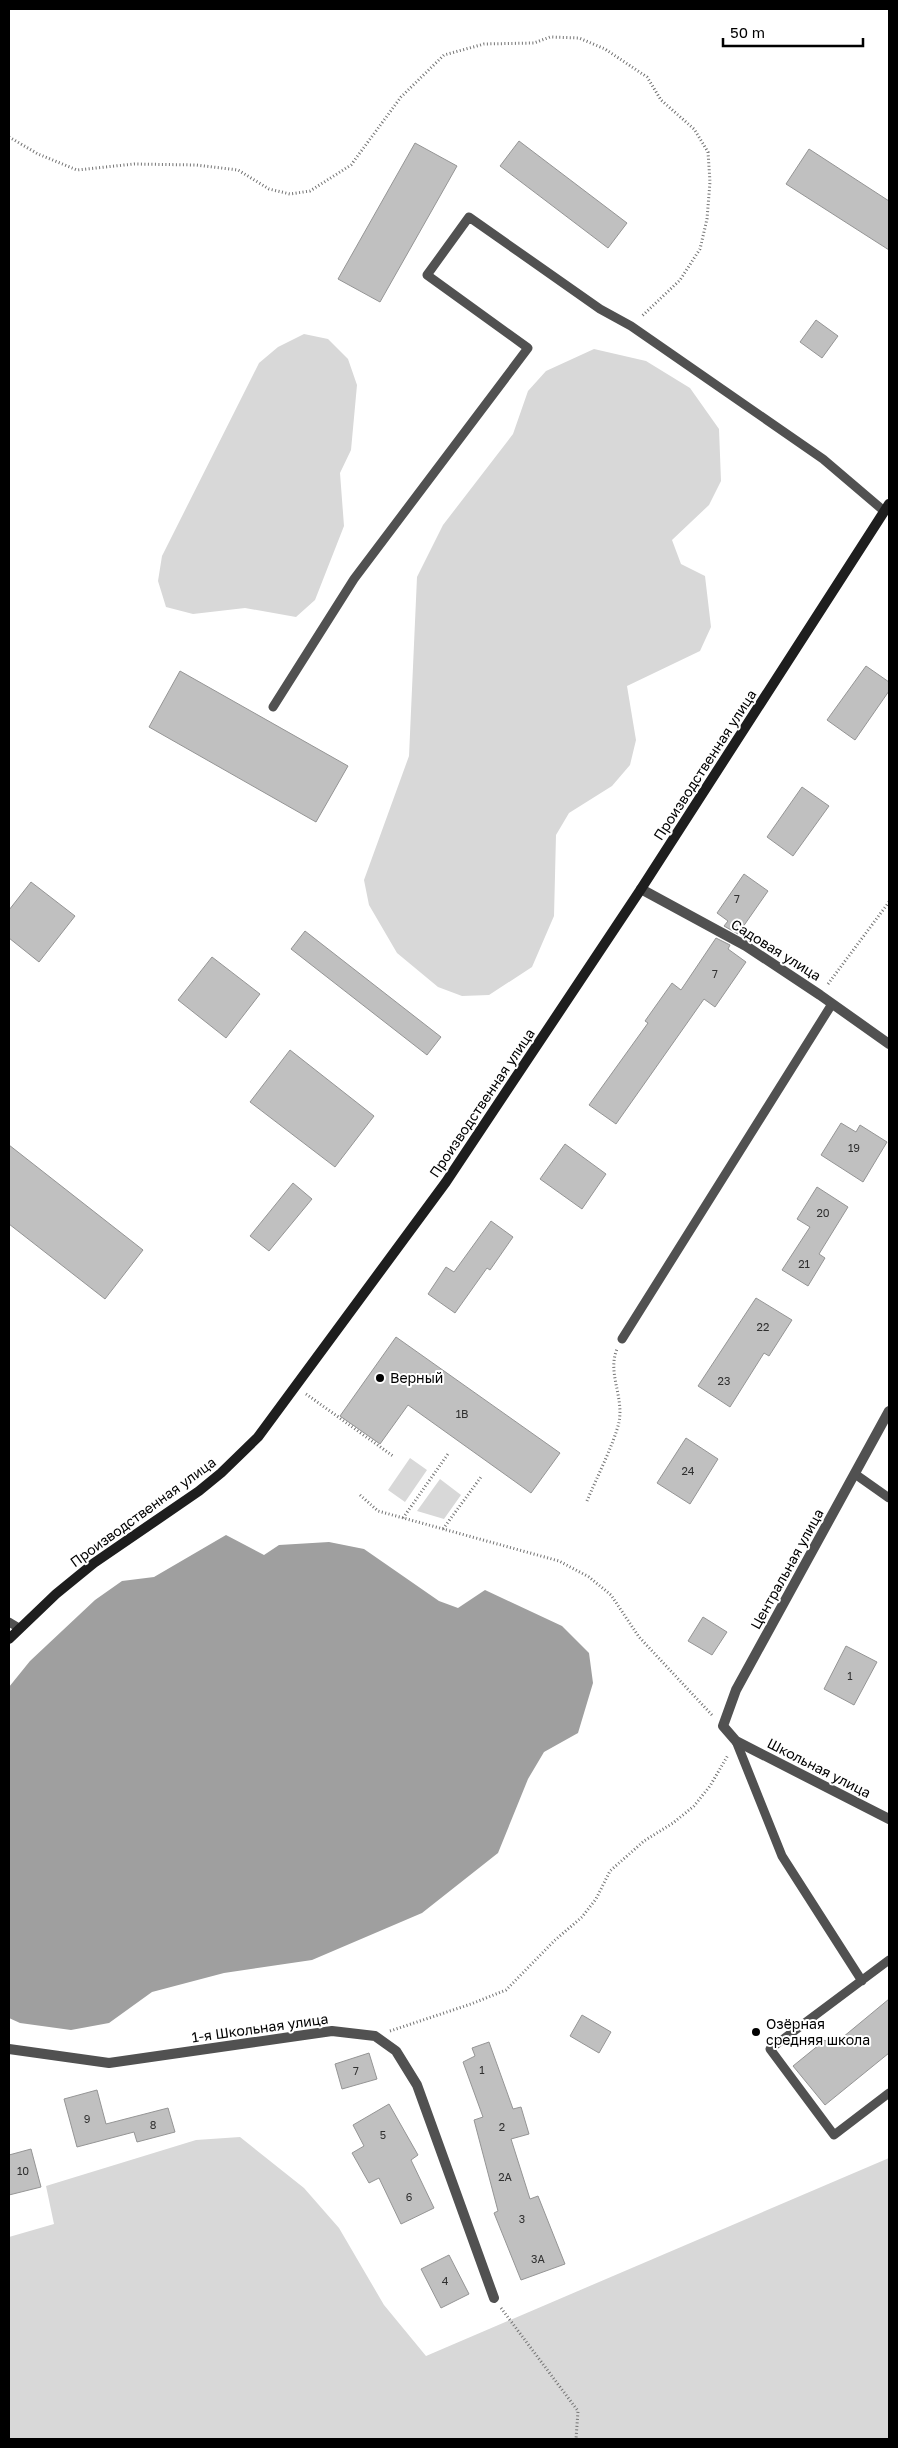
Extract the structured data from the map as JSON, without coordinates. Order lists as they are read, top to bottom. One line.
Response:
{"streets":{"street":["Производственная улица","Садовая улица","Центральная улица","Школьная улица","1-я Школьная улица"]},"crossings":[["Производственная улица","Садовая улица"],["Центральная улица","Школьная улица"]],"places":["Верный","Озёрная средняя школа"],"house_numbers":["7","7","19","20","21","22","23","1В","24","1","1","7","9","8","2","5","10","2А","6","3","3А","4"],"scale_bar":"50 m"}
